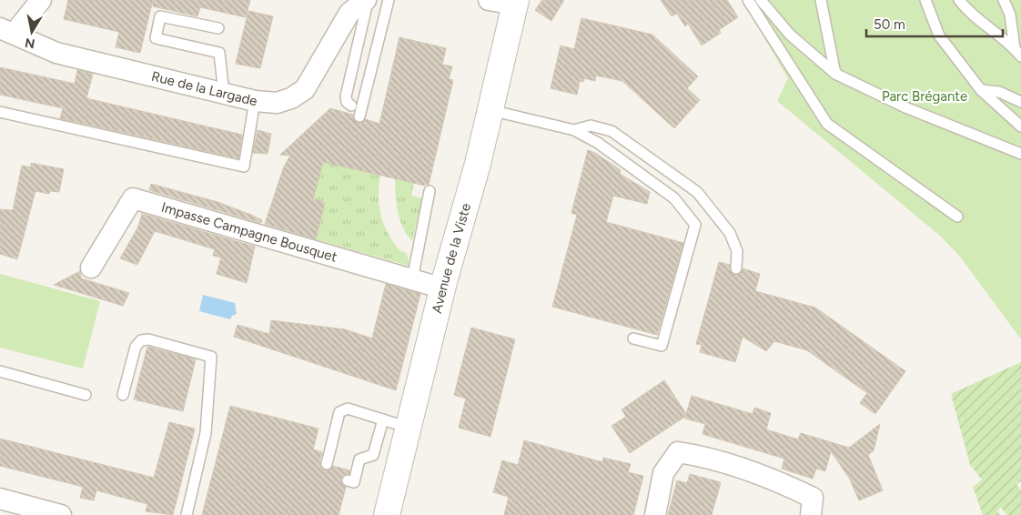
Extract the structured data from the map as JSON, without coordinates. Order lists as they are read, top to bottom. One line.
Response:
{"streets":{"street":["Rue de la Largade","Impasse Campagne Bousquet","Avenue de la Viste"]},"crossings":[["Impasse Campagne Bousquet","Avenue de la Viste"]],"parks":["Parc Brégante"],"scale_bar":"50 m","north":"bottom"}
